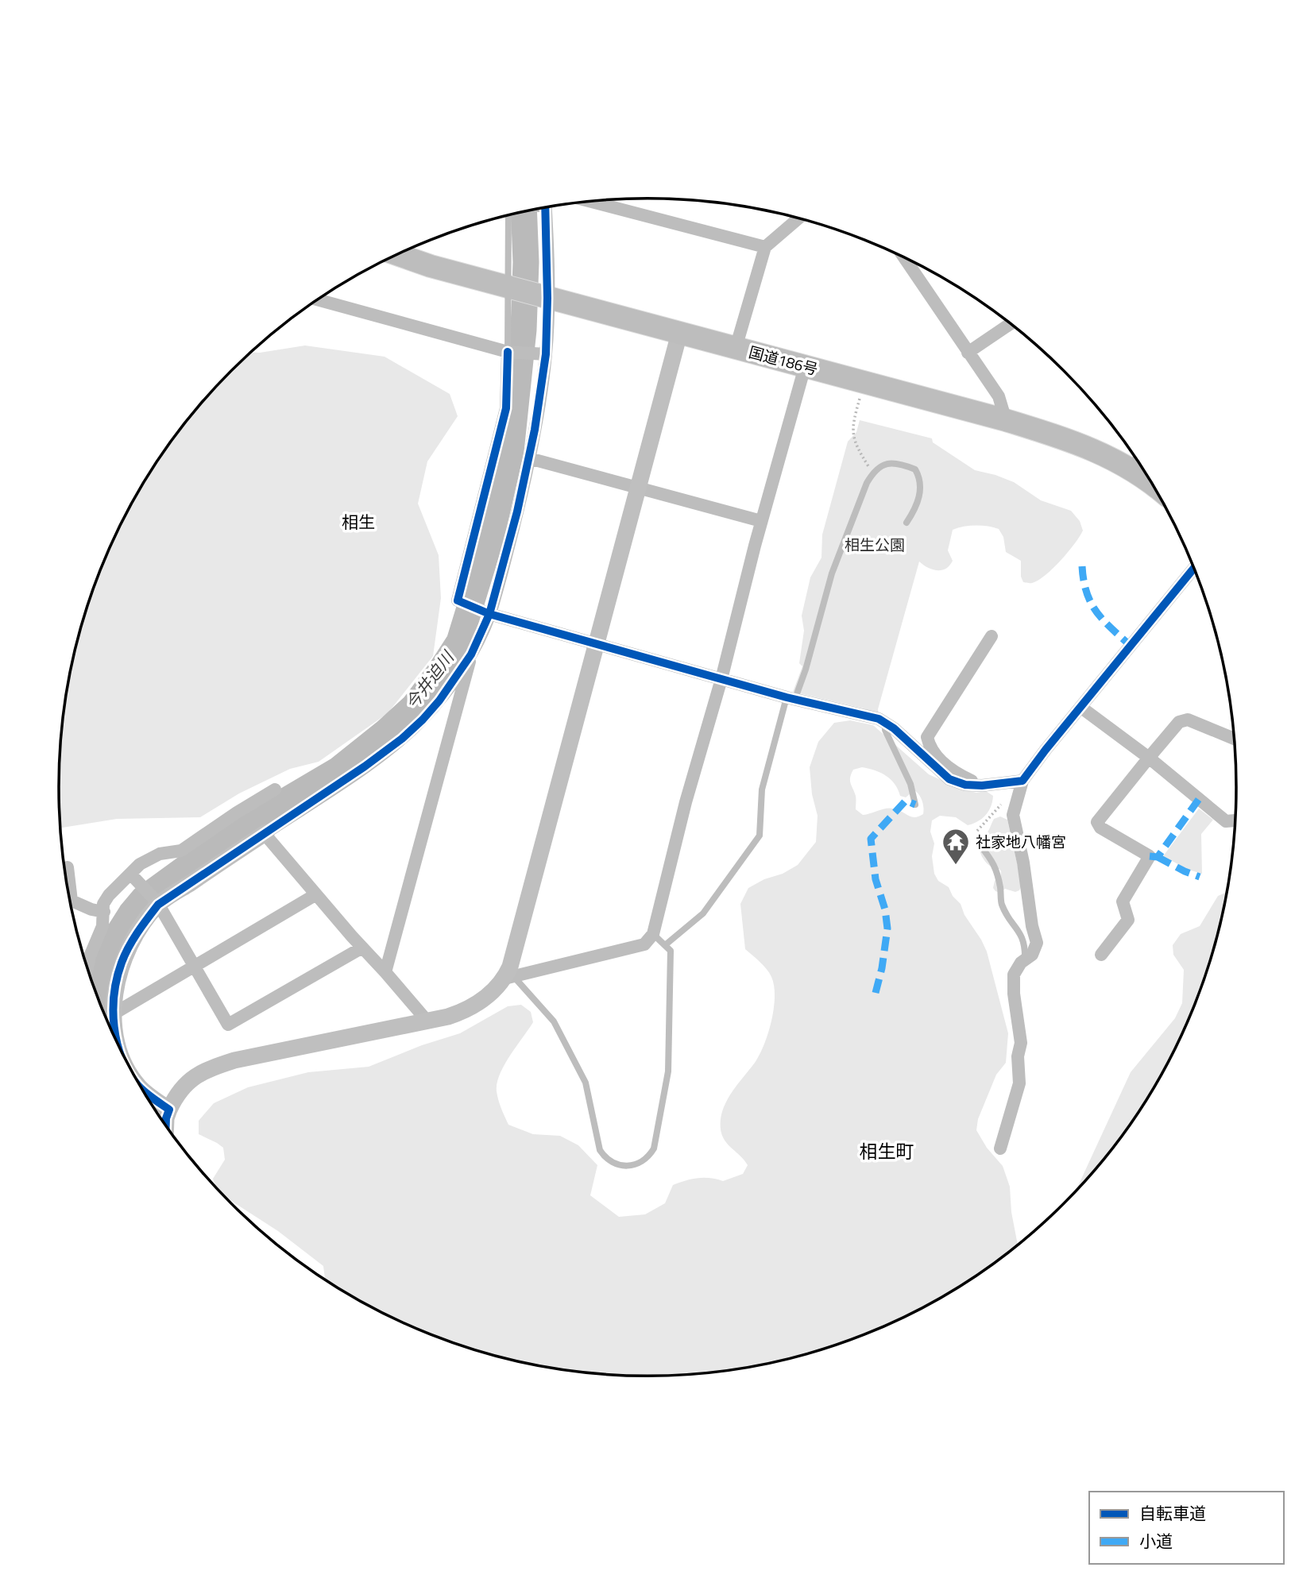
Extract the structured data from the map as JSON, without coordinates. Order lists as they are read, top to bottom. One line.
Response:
{"streets":{"highway":["国道186号"]},"districts":["相生","相生町"],"water":["今井迫川"],"parks":["相生公園"],"places":{"temple":["社家地八幡宮"]},"legend":["自転車道","小道"]}
